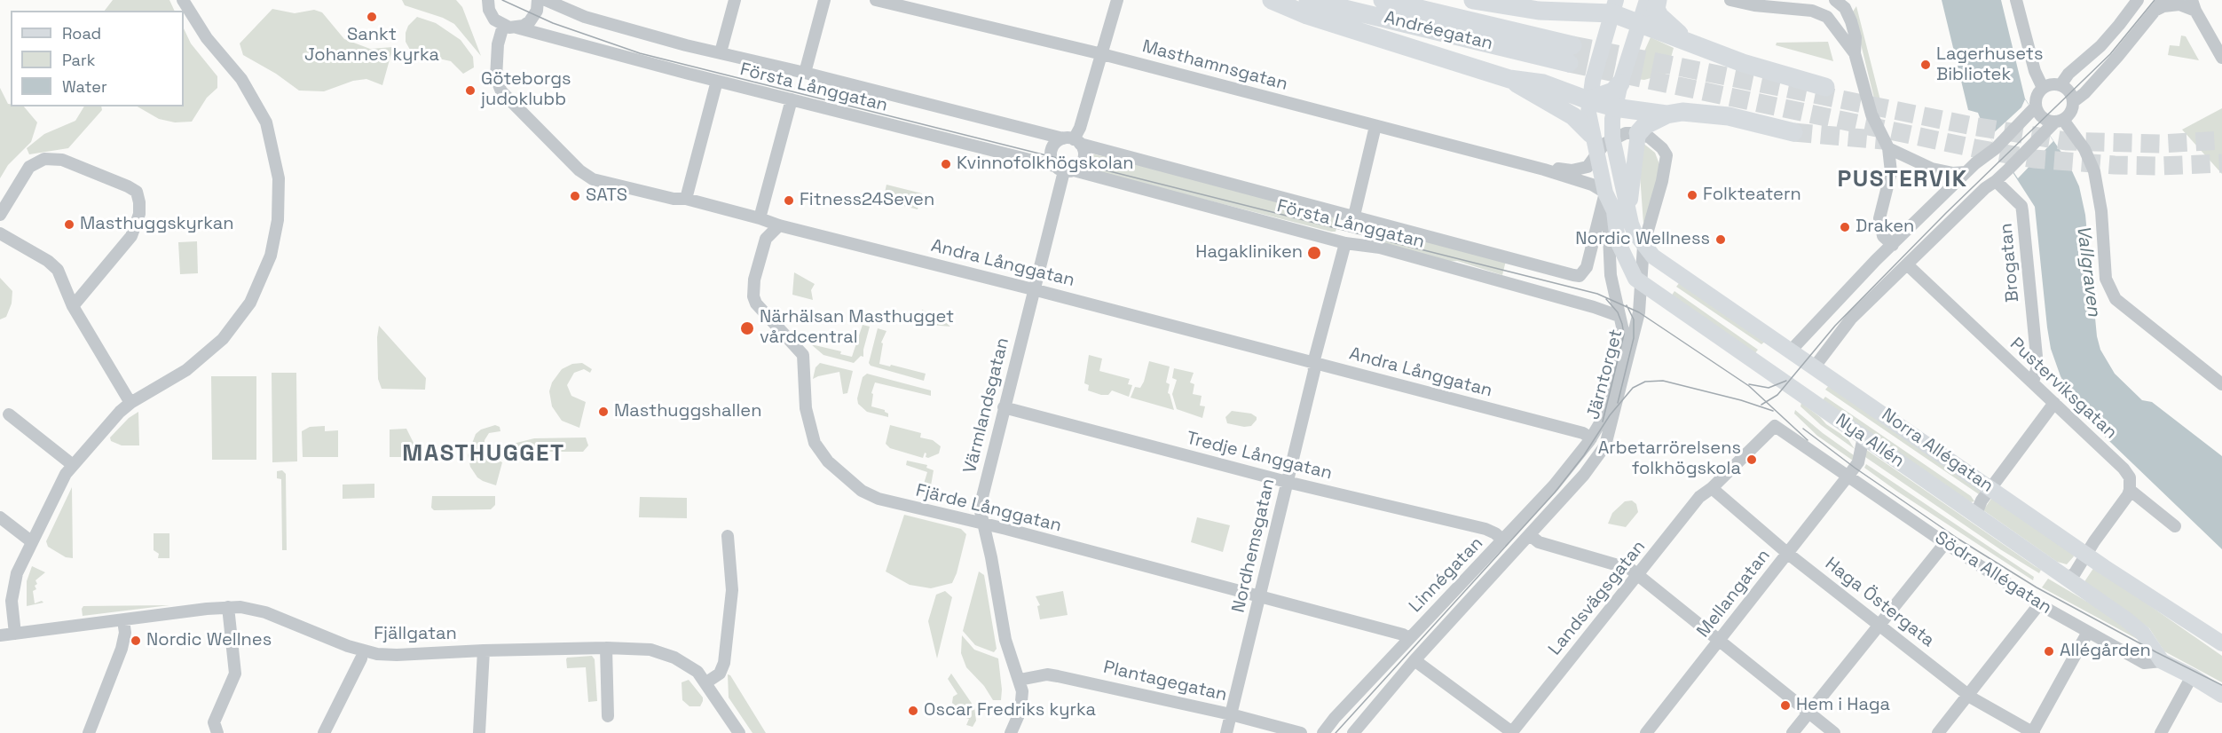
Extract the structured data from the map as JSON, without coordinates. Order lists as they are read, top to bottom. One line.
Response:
{"streets":{"highway":["Andréegatan"],"main road":["Nya Allén","Norra Allégatan","Södra Allégatan"],"street":["Masthamnsgatan","Första Långgatan","Brogatan","Andra Långgatan","Järntorget","Pusterviksgatan","Värmlandsgatan","Tredje Långgatan","Fjärde Långgatan","Nordhemsgatan","Linnégatan","Mellangatan","Landsvägsgatan","Haga Östergata","Fjällgatan","Plantagegatan"]},"crossings":[["Masthamnsgatan","Första Långgatan"],["Masthamnsgatan","Järntorget"],["Masthamnsgatan","Nya Allén"],["Första Långgatan","Andra Långgatan"],["Första Långgatan","Järntorget"],["Första Långgatan","Värmlandsgatan"],["Första Långgatan","Nya Allén"],["Första Långgatan","Nordhemsgatan"],["Brogatan","Pusterviksgatan"],["Andra Långgatan","Järntorget"],["Andra Långgatan","Värmlandsgatan"],["Andra Långgatan","Fjärde Långgatan"],["Andra Långgatan","Nordhemsgatan"],["Andra Långgatan","Linnégatan"],["Järntorget","Nya Allén"],["Järntorget","Norra Allégatan"],["Järntorget","Linnégatan"],["Värmlandsgatan","Tredje Långgatan"],["Värmlandsgatan","Fjärde Långgatan"],["Värmlandsgatan","Plantagegatan"],["Nya Allén","Södra Allégatan"],["Nya Allén","Mellangatan"],["Tredje Långgatan","Nordhemsgatan"],["Tredje Långgatan","Linnégatan"],["Fjärde Långgatan","Nordhemsgatan"],["Fjärde Långgatan","Linnégatan"],["Nordhemsgatan","Plantagegatan"],["Södra Allégatan","Mellangatan"],["Södra Allégatan","Landsvägsgatan"],["Södra Allégatan","Haga Östergata"],["Mellangatan","Haga Östergata"],["Landsvägsgatan","Haga Östergata"]],"districts":["PUSTERVIK","MASTHUGGET"],"water":["Vallgraven"],"places":["Sankt Johannes kyrka","Lagerhusets Bibliotek","Göteborgs judoklubb","Kvinnofolkhögskolan","Folkteatern","SATS","Fitness24Seven","Masthuggskyrkan","Draken","Nordic Wellness","Hagakliniken","Närhälsan Masthugget vårdcentral","Masthuggshallen","Arbetarrörelsens folkhögskola","Nordic Wellnes","Allégården","Hem i Haga","Oscar Fredriks kyrka"],"legend":["Road","Park","Water"]}
